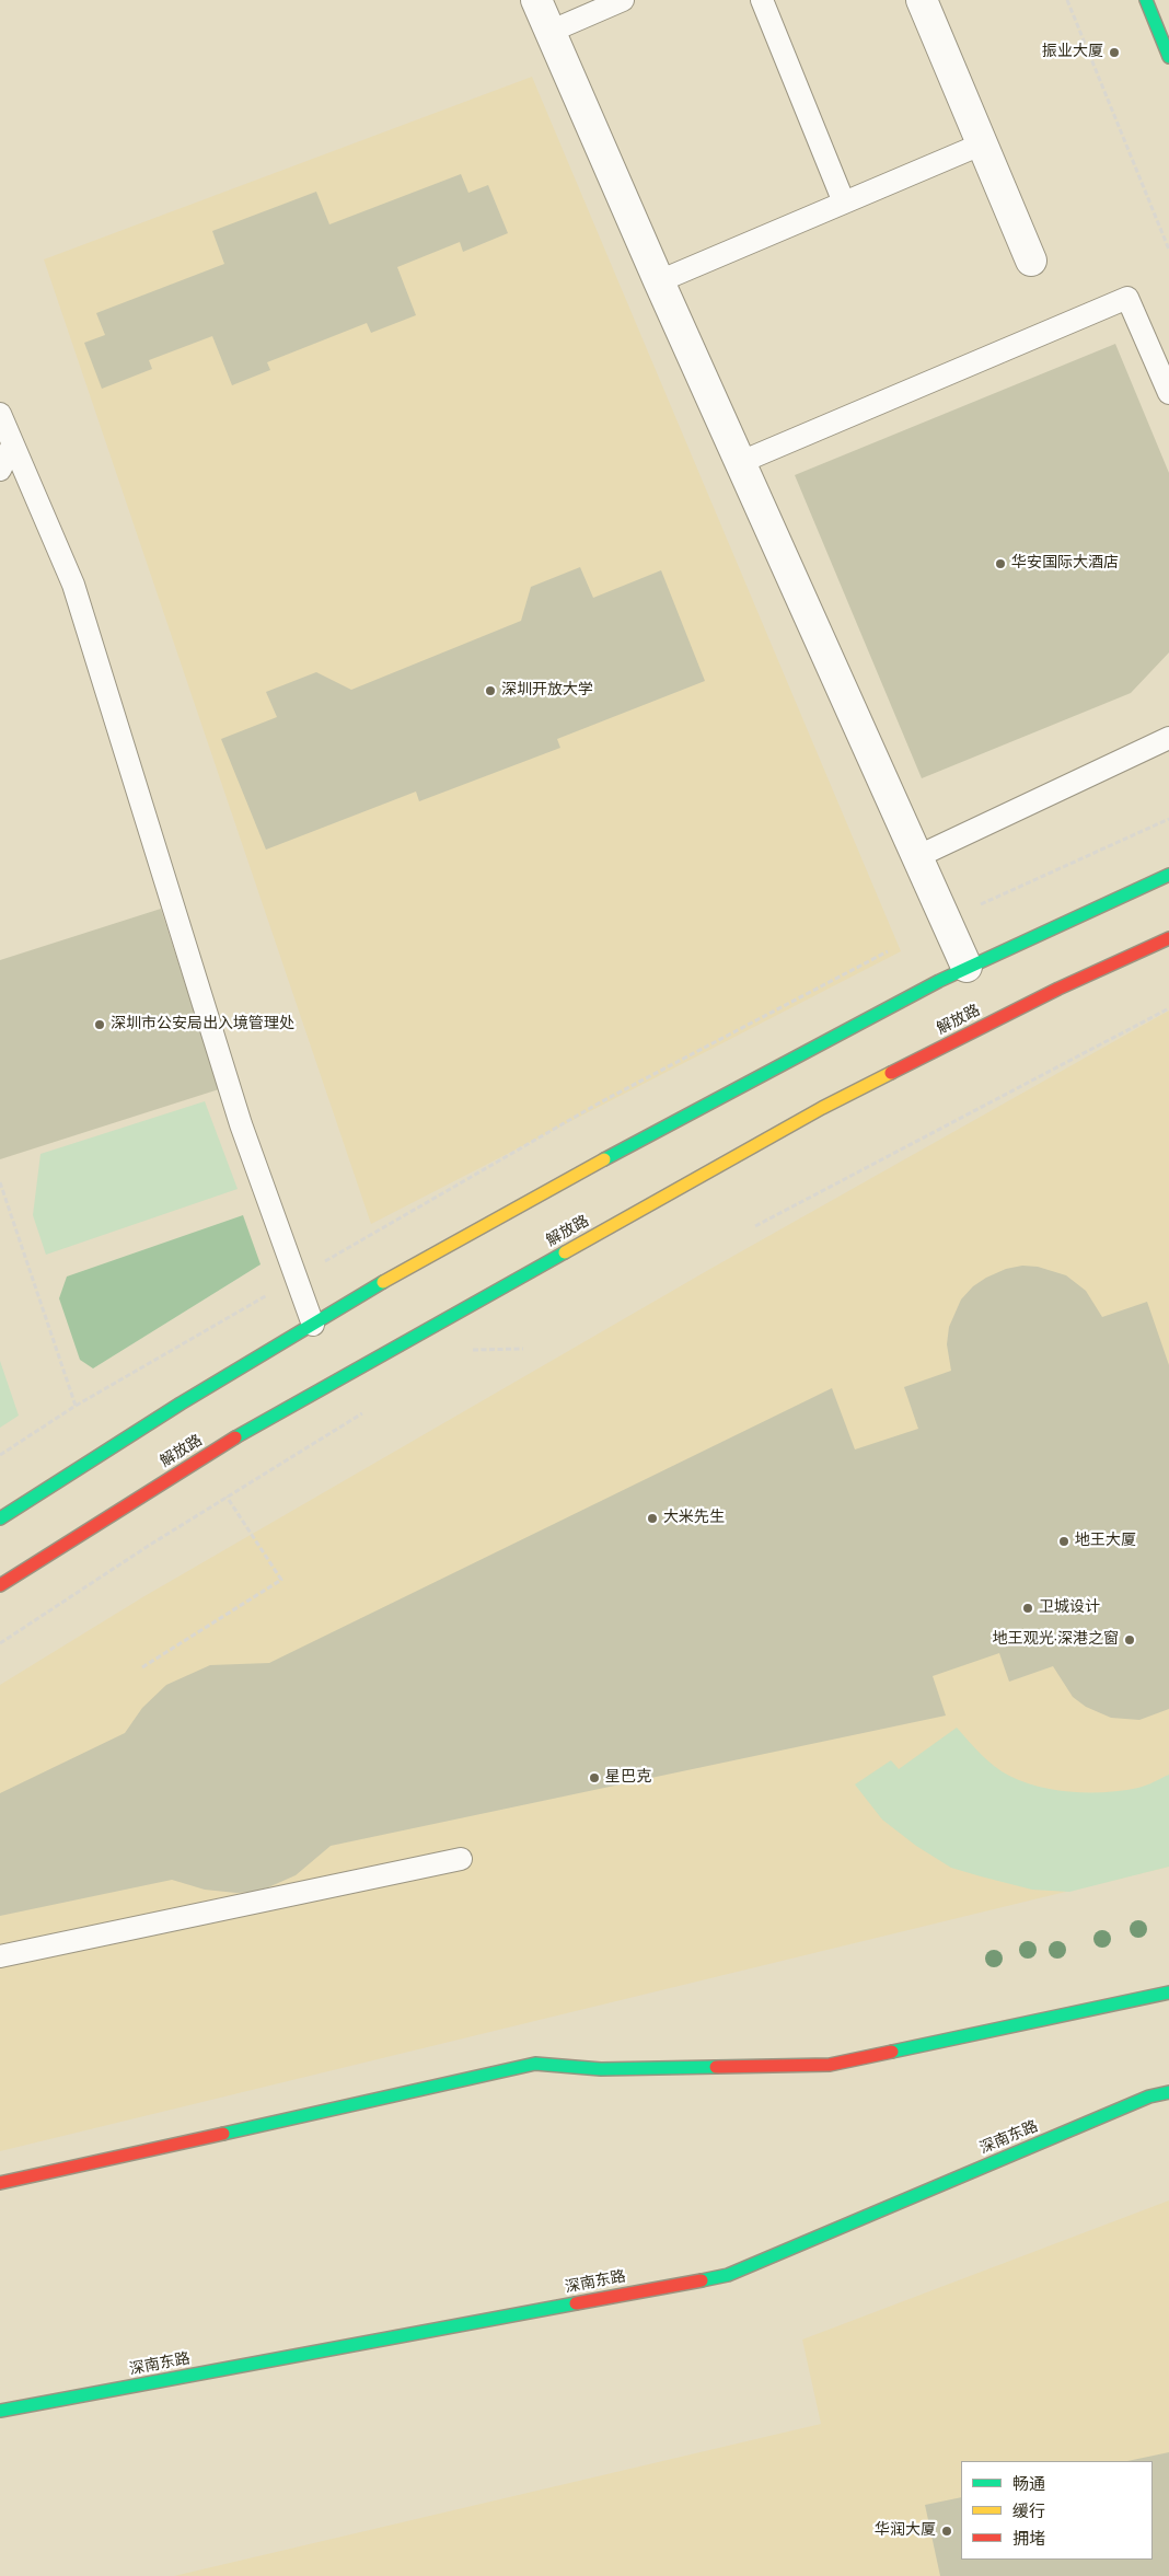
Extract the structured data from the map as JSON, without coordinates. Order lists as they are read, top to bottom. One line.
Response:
{"streets":{"street":["解放路","深南东路"]},"places":["振业大厦","华安国际大酒店","深圳开放大学","深圳市公安局出入境管理处","大米先生","地王大厦","卫城设计","地王观光·深港之窗","星巴克","华润大厦"],"legend":["畅通","缓行","拥堵"]}
